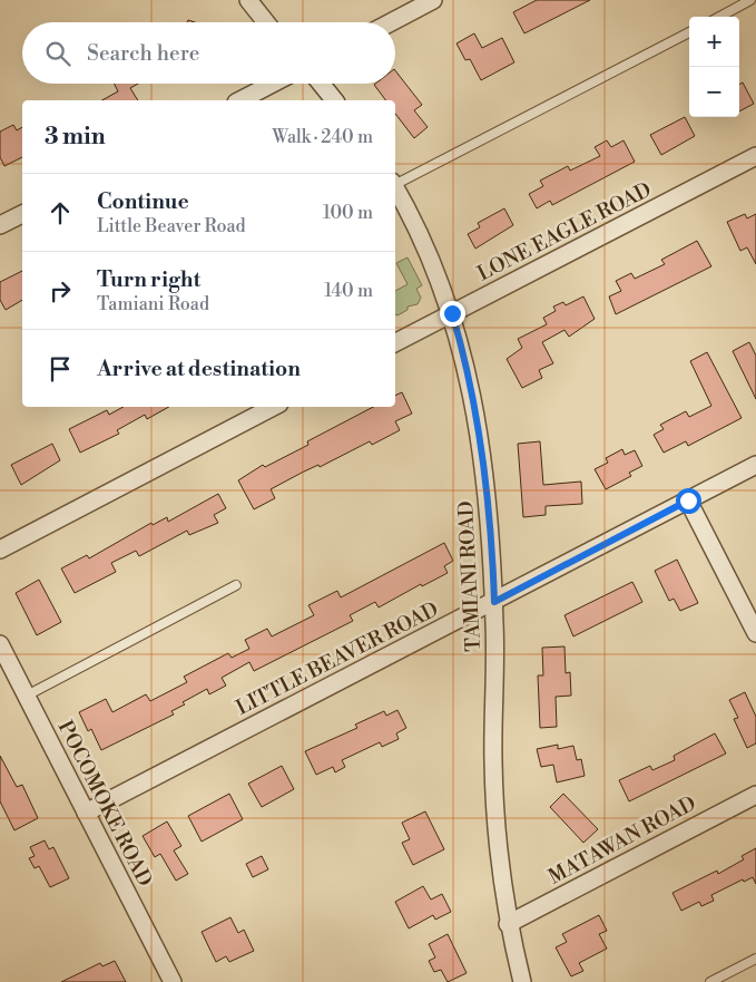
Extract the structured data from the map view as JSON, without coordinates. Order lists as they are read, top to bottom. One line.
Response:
{"streets":{"street":["LONE EAGLE ROAD","TAMIANI ROAD","LITTLE BEAVER ROAD","POCOMOKE ROAD","MATAWAN ROAD"]},"crossings":[["LONE EAGLE ROAD","TAMIANI ROAD"],["TAMIANI ROAD","LITTLE BEAVER ROAD"],["TAMIANI ROAD","MATAWAN ROAD"],["LITTLE BEAVER ROAD","POCOMOKE ROAD"]],"page":{"map_buttons":["+","−"],"search":"Search here","heading":["3 min","Walk · 240 m"],"list":[["Continue","Little Beaver Road","100 m"],["Turn right","Tamiani Road","140 m"],"Arrive at destination"]}}
